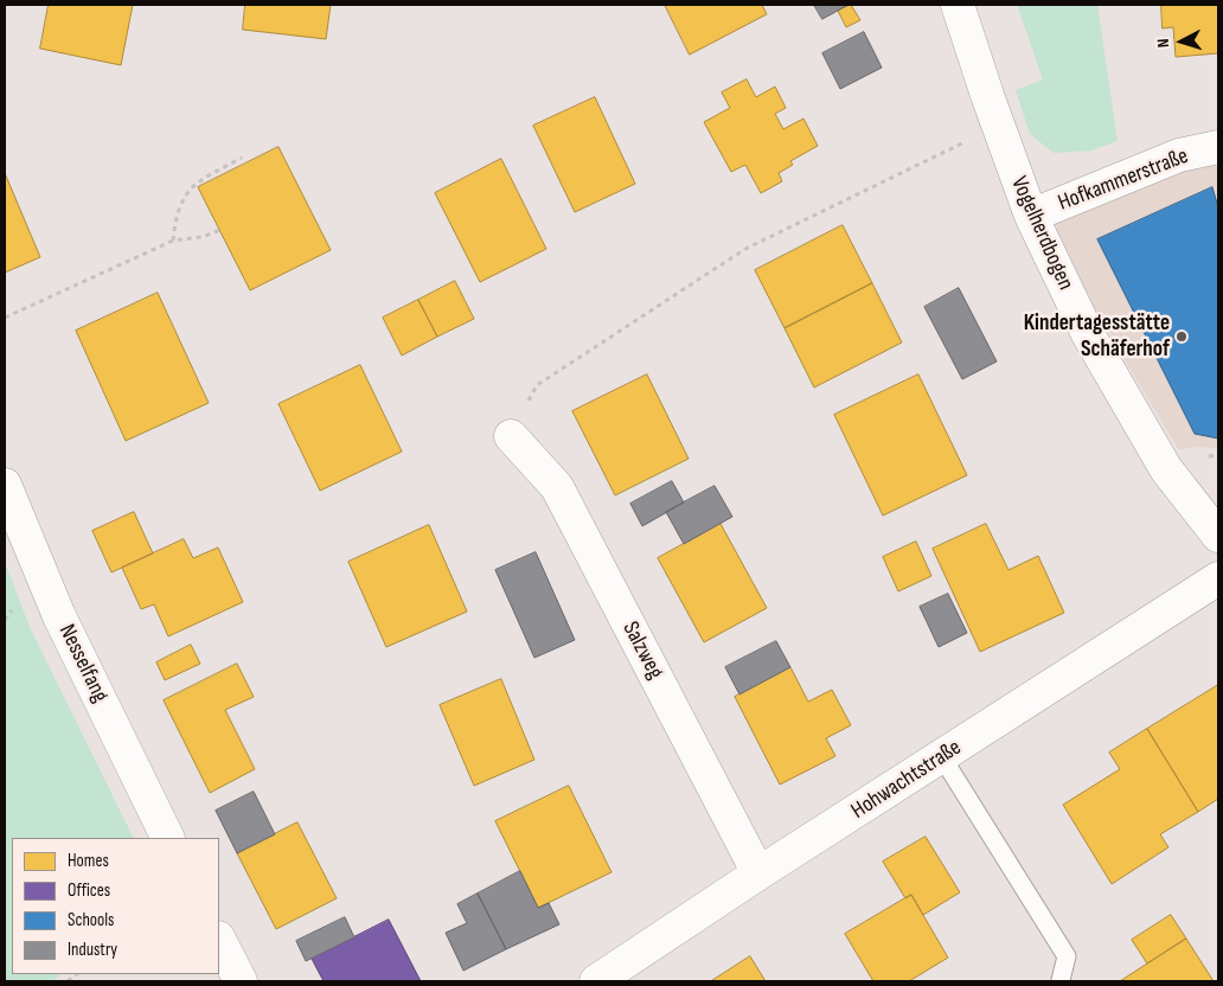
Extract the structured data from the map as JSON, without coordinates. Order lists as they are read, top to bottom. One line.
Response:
{"streets":{"street":["Hofkammerstraße","Vogelherdbogen","Salzweg","Nesselfang","Hohwachtstraße"]},"crossings":[["Hofkammerstraße","Vogelherdbogen"],["Salzweg","Hohwachtstraße"]],"places":["Kindertagesstätte Schäferhof"],"legend":["Homes","Offices","Schools","Industry"],"north":"left"}
